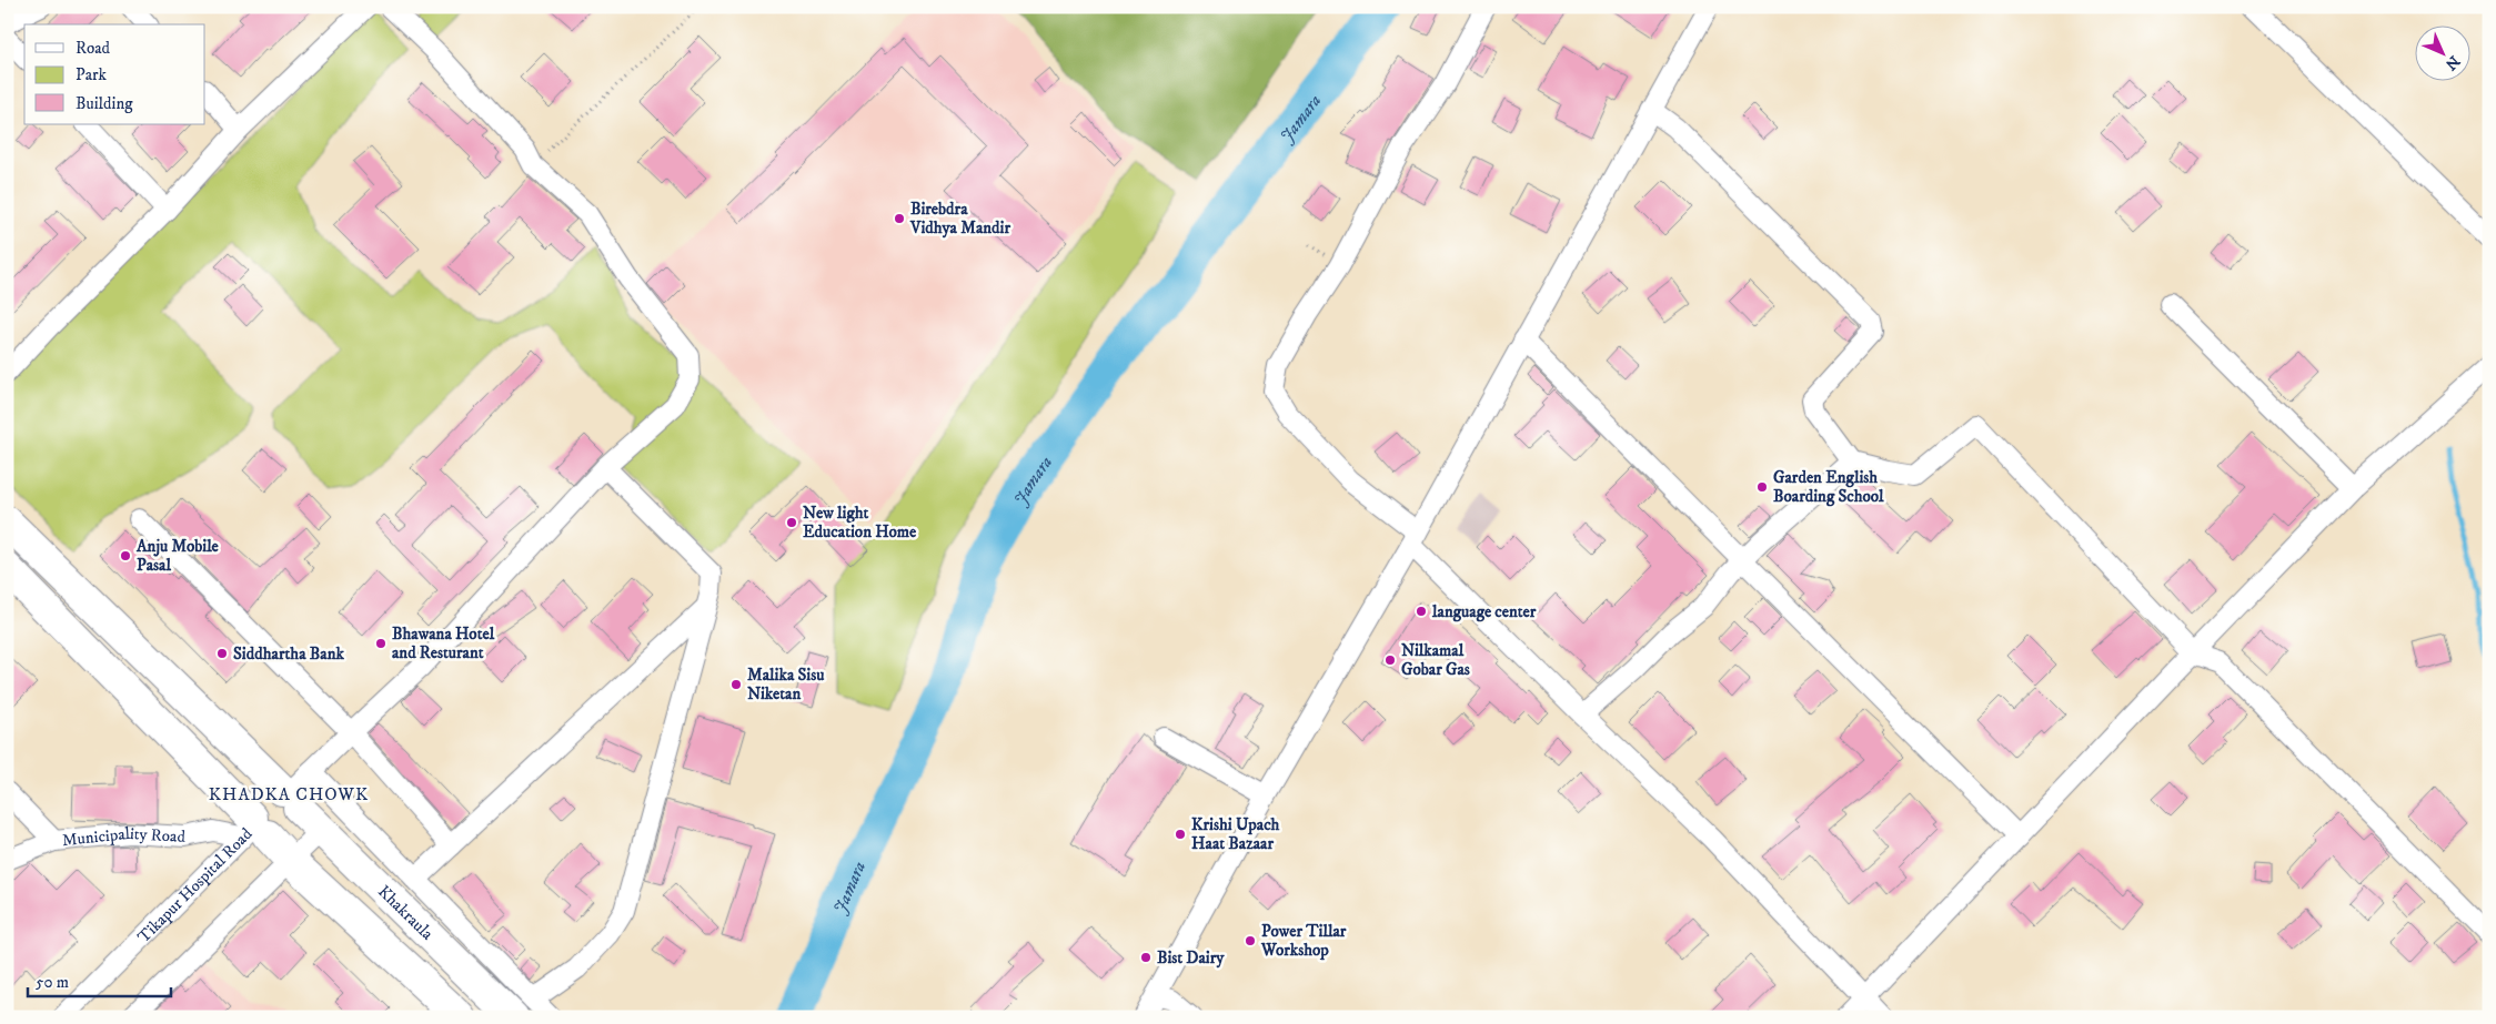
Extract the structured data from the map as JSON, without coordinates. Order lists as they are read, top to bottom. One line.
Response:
{"streets":{"main road":["Khakraula"],"street":["Municipality Road","Tikapur Hospital Road"]},"crossings":[["Municipality Road","Tikapur Hospital Road"],["Municipality Road","Khakraula"],["Tikapur Hospital Road","Khakraula"]],"districts":["KHADKA CHOWK"],"water":["Jamara"],"places":["Birebdra Vidhya Mandir","Garden English Boarding School","New light Education Home","Anju Mobile Pasal","language center","Bhawana Hotel and Resturant","Siddhartha Bank","Nilkamal Gobar Gas","Malika Sisu Niketan","Krishi Upach Haat Bazaar","Power Tillar Workshop","Bist Dairy"],"legend":["Road","Park","Building"],"scale_bar":"50 m","north":"bottom right"}
